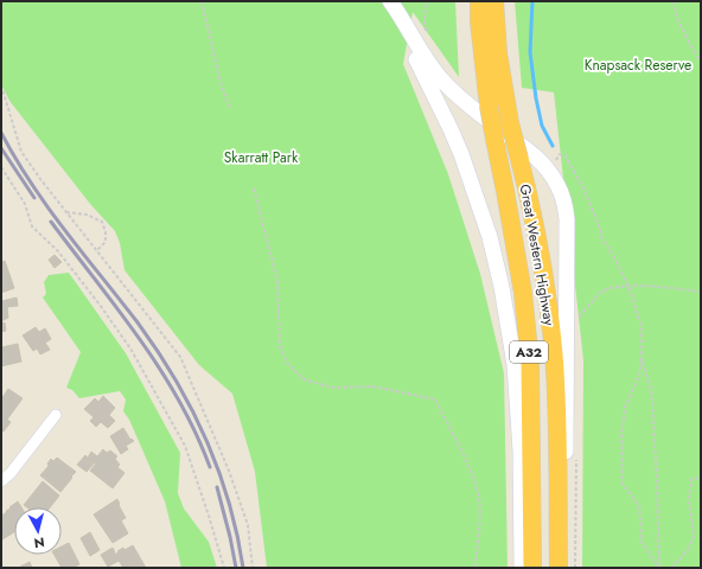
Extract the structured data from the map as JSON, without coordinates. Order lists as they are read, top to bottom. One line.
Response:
{"streets":{"highway":["Great Western Highway","A32"]},"parks":["Knapsack Reserve","Skarratt Park"],"north":"bottom"}
